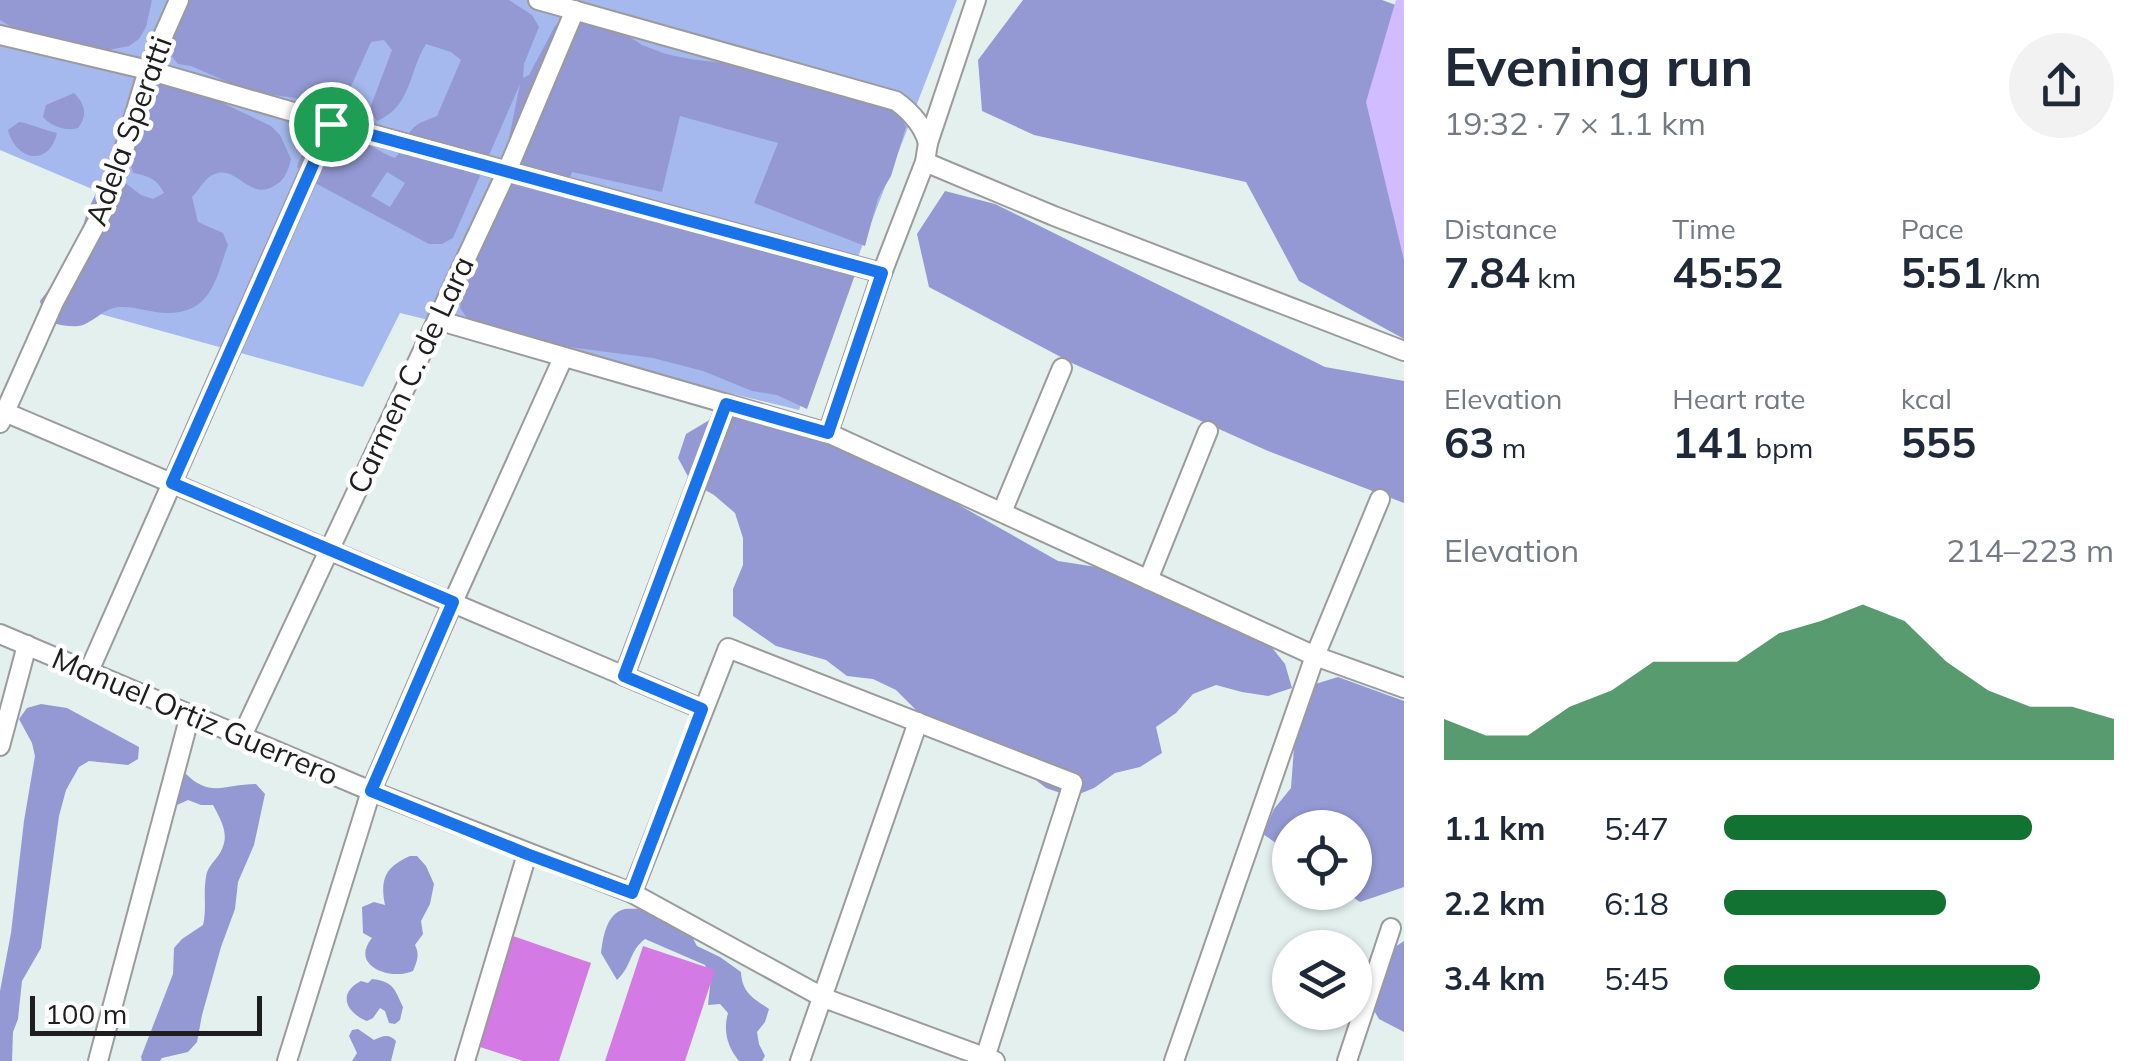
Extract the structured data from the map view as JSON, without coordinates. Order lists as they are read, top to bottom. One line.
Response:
{"streets":{"street":["Adela Speratti","Carmen C. de Lara","Manuel Ortiz Guerrero"]},"crossings":[["Carmen C. de Lara","Manuel Ortiz Guerrero"]],"scale_bar":"100 m","page":{"heading":["Evening run","19:32 · 7 × 1.1 km"],"stats":[["Distance","7.84 km"],["Time","45:52"],["Pace","5:51 /km"],["Elevation","63 m"],["Heart rate","141 bpm"],["kcal","555"]],"chart":["Elevation","214–223 m"],"list":[{"name":"1.1 km","note":"5:47"},{"name":"2.2 km","note":"6:18"},{"name":"3.4 km","note":"5:45"}],"scale":"100 m"}}
